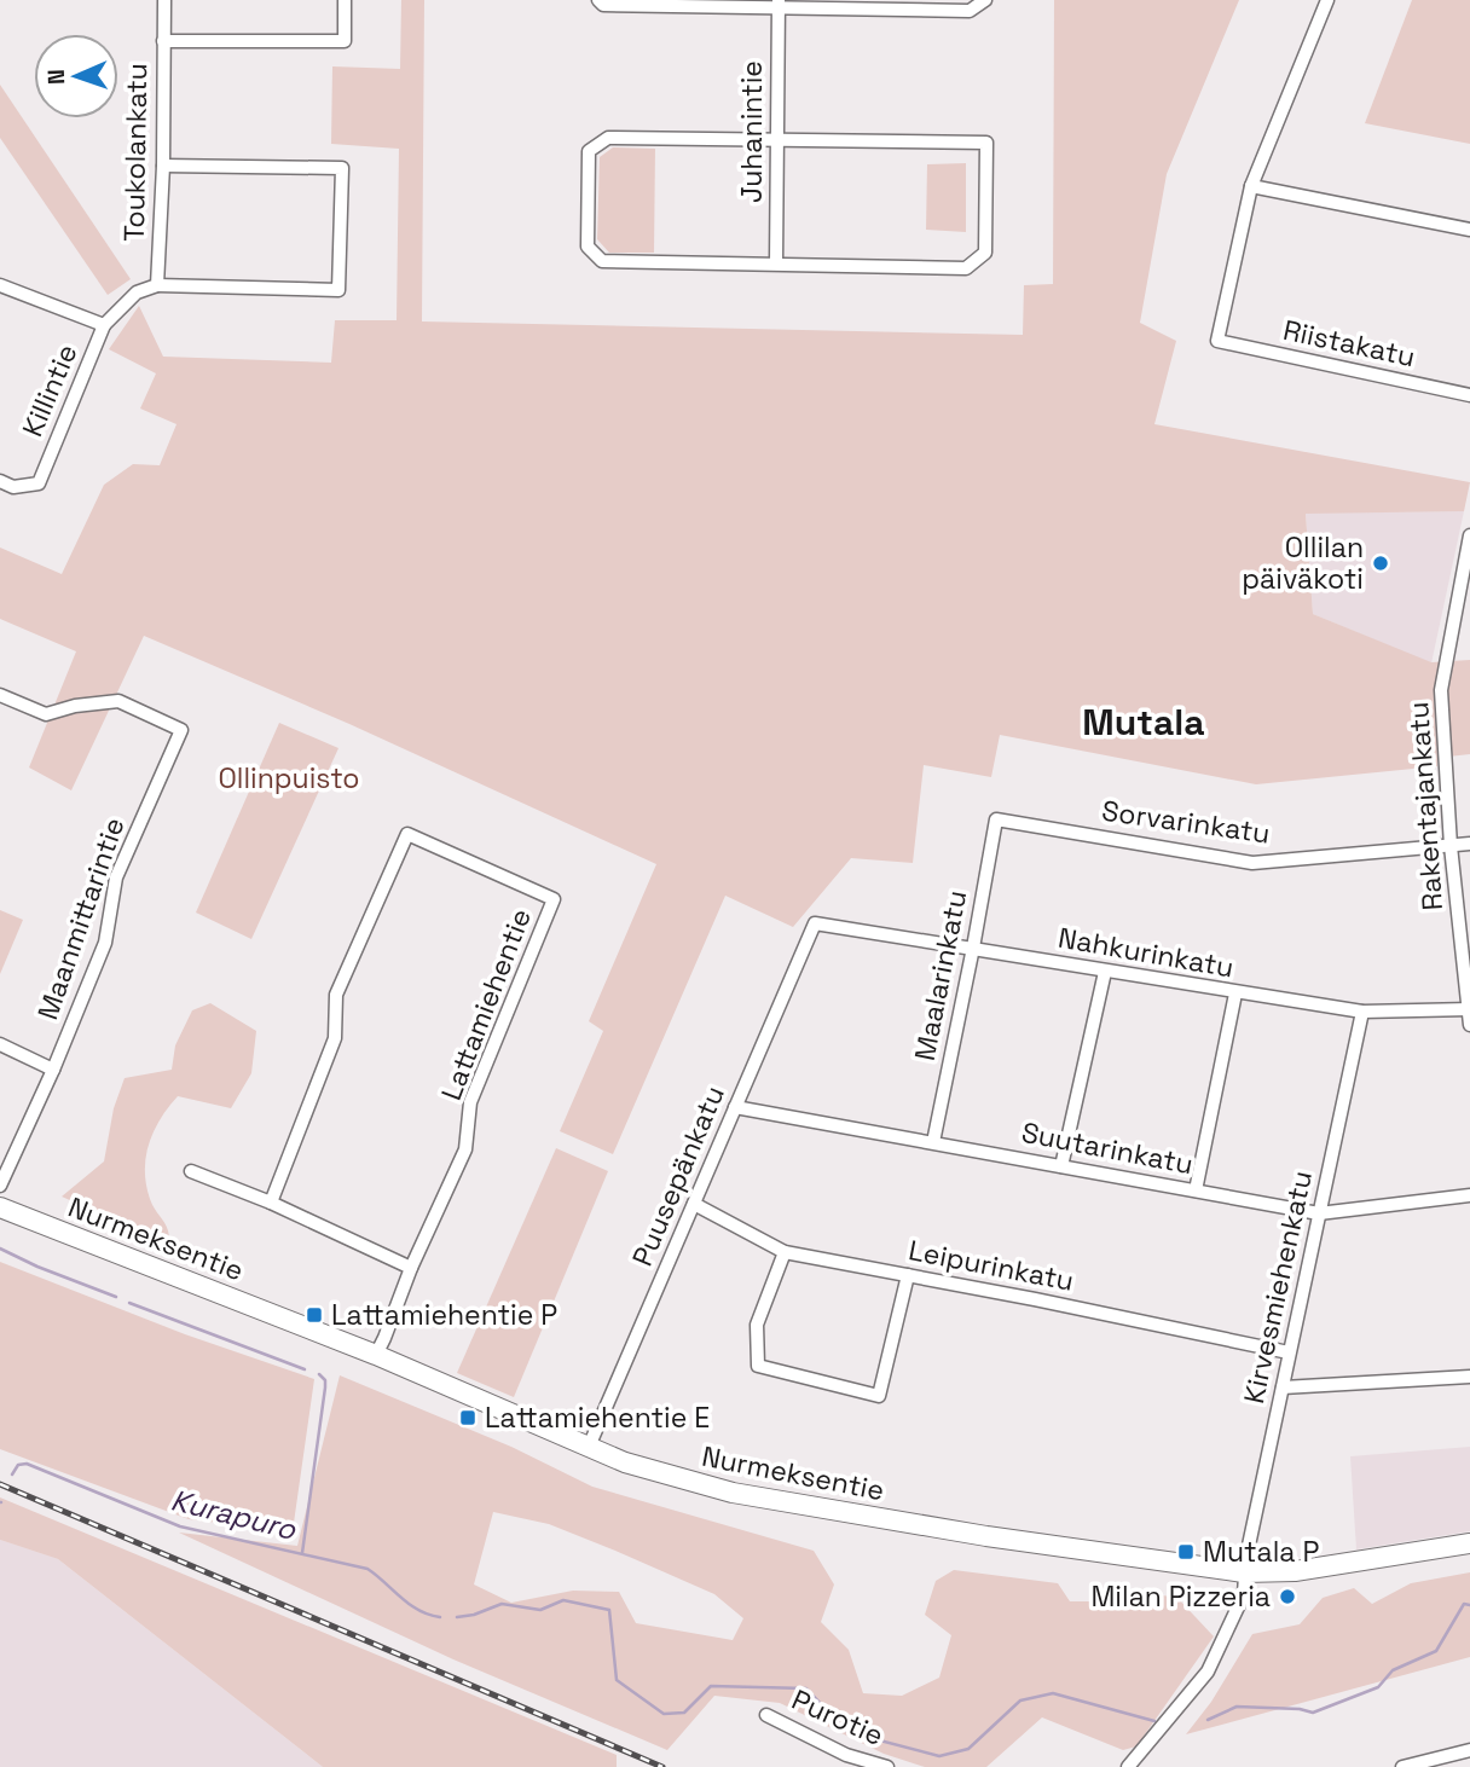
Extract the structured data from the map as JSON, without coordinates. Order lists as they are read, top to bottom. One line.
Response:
{"streets":{"street":["Juhanintie","Toukolankatu","Riistakatu","Killintie","Rakentajankatu","Sorvarinkatu","Maanmittarintie","Nahkurinkatu","Maalarinkatu","Lattamiehentie","Suutarinkatu","Puusepänkatu","Nurmeksentie","Leipurinkatu","Kirvesmiehenkatu","Purotie"]},"crossings":[["Rakentajankatu","Sorvarinkatu"],["Rakentajankatu","Nahkurinkatu"],["Sorvarinkatu","Maalarinkatu"],["Nahkurinkatu","Maalarinkatu"],["Nahkurinkatu","Puusepänkatu"],["Nahkurinkatu","Kirvesmiehenkatu"],["Maalarinkatu","Suutarinkatu"],["Lattamiehentie","Nurmeksentie"],["Suutarinkatu","Puusepänkatu"],["Suutarinkatu","Kirvesmiehenkatu"],["Puusepänkatu","Nurmeksentie"],["Puusepänkatu","Leipurinkatu"],["Nurmeksentie","Kirvesmiehenkatu"],["Leipurinkatu","Kirvesmiehenkatu"]],"districts":["Mutala"],"water":["Kurapuro"],"parks":["Ollinpuisto"],"places":{"other":["Ollilan päiväkoti","Milan Pizzeria"],"transit":["Lattamiehentie P","Lattamiehentie E","Mutala P"]},"north":"left"}
